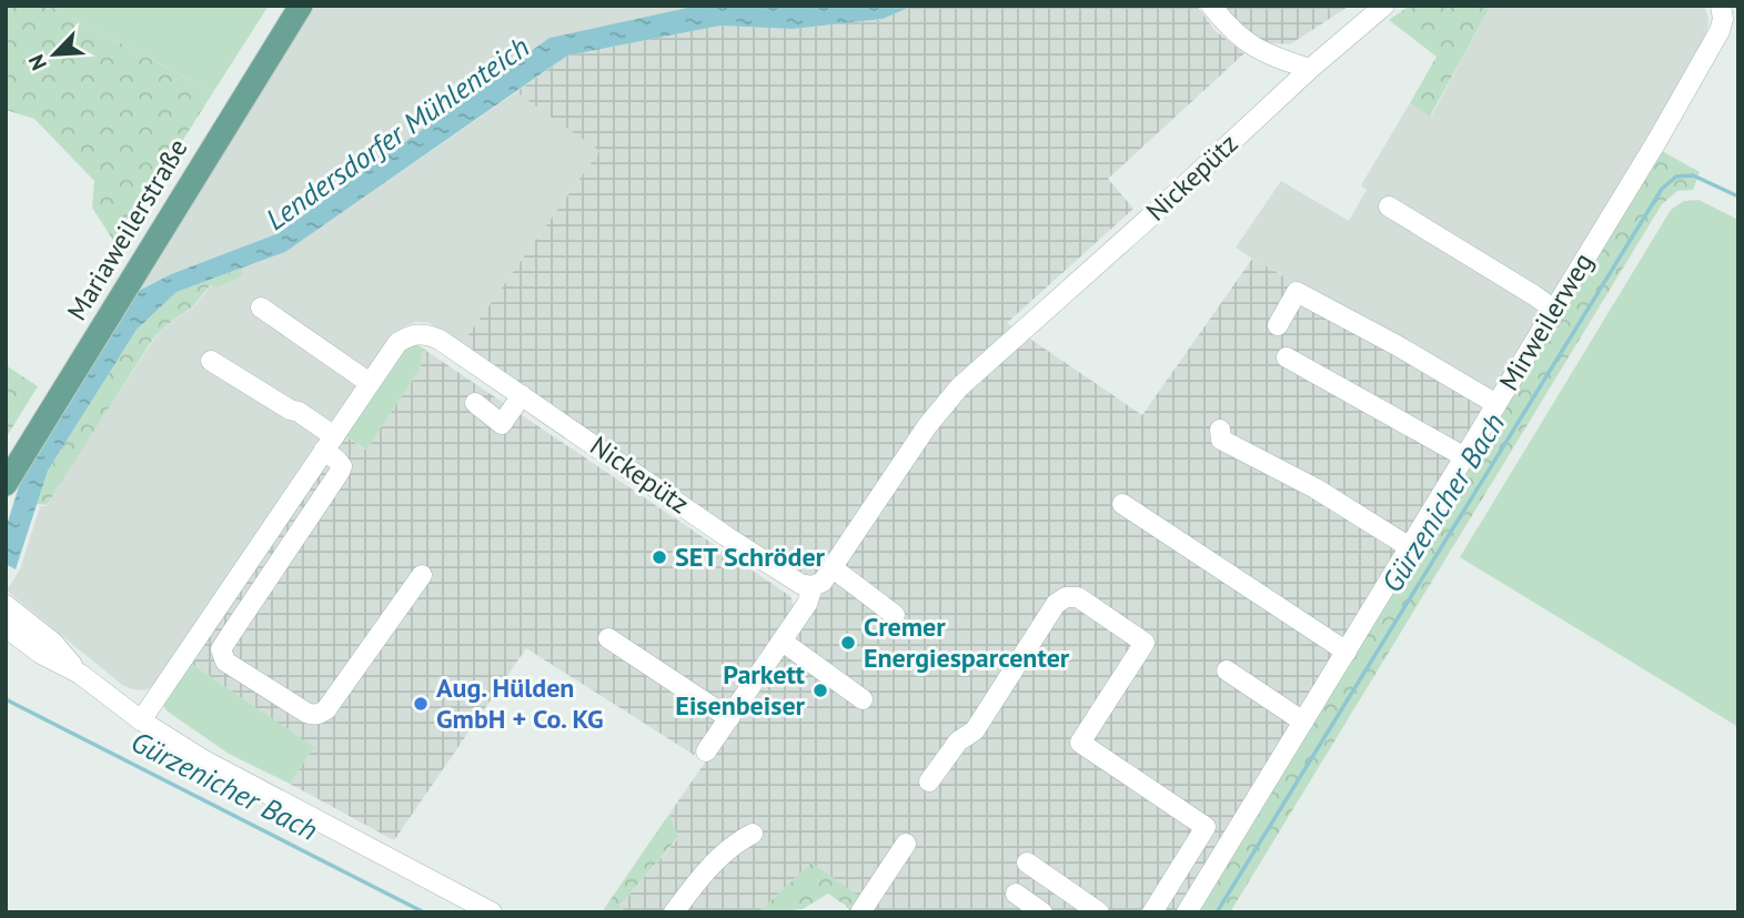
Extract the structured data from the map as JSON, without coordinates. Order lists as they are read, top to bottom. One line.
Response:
{"streets":{"main road":["Mariaweilerstraße"],"street":["Nickepütz","Mirweilerweg"]},"water":["Lendersdorfer Mühlenteich","Gürzenicher Bach"],"places":["SET Schröder","Cremer Energiesparcenter","Parkett Eisenbeiser","Aug. Hülden GmbH + Co. KG"],"north":"bottom left"}
